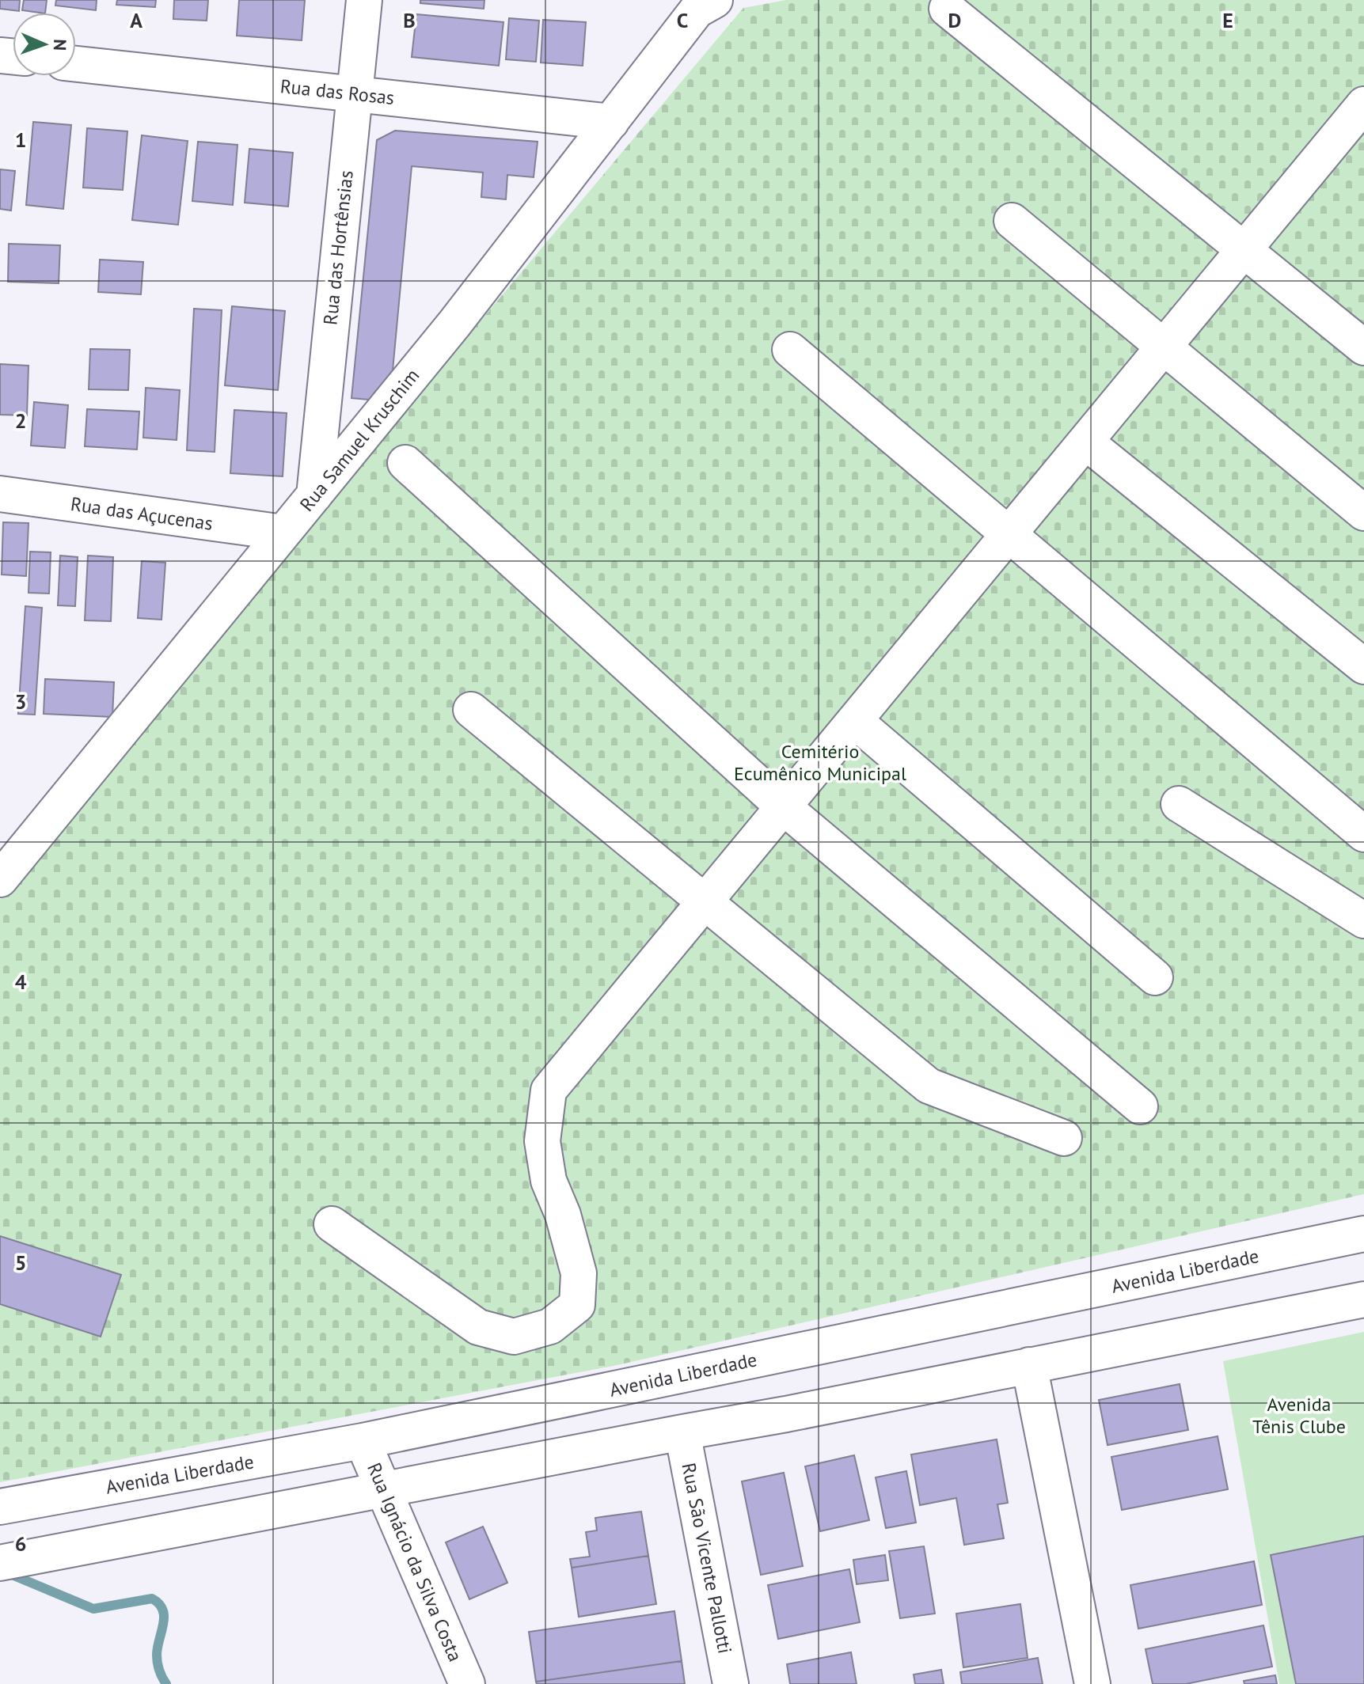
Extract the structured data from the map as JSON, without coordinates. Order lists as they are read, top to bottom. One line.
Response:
{"streets":{"street":["Rua das Rosas","Rua das Hortênsias","Rua Samuel Kruschim","Rua das Açucenas","Avenida Liberdade","Rua São Vicente Pallotti","Rua Ignácio da Silva Costa"]},"crossings":[["Rua das Rosas","Rua das Hortênsias"],["Rua das Rosas","Rua Samuel Kruschim"],["Rua das Hortênsias","Rua Samuel Kruschim"],["Rua Samuel Kruschim","Rua das Açucenas"],["Avenida Liberdade","Rua Ignácio da Silva Costa"]],"parks":["Cemitério Ecumênico Municipal","Avenida Tênis Clube"],"north":"right","grid":{"columns":["A","B","C","D","E"],"rows":["1","2","3","4","5","6"]}}
